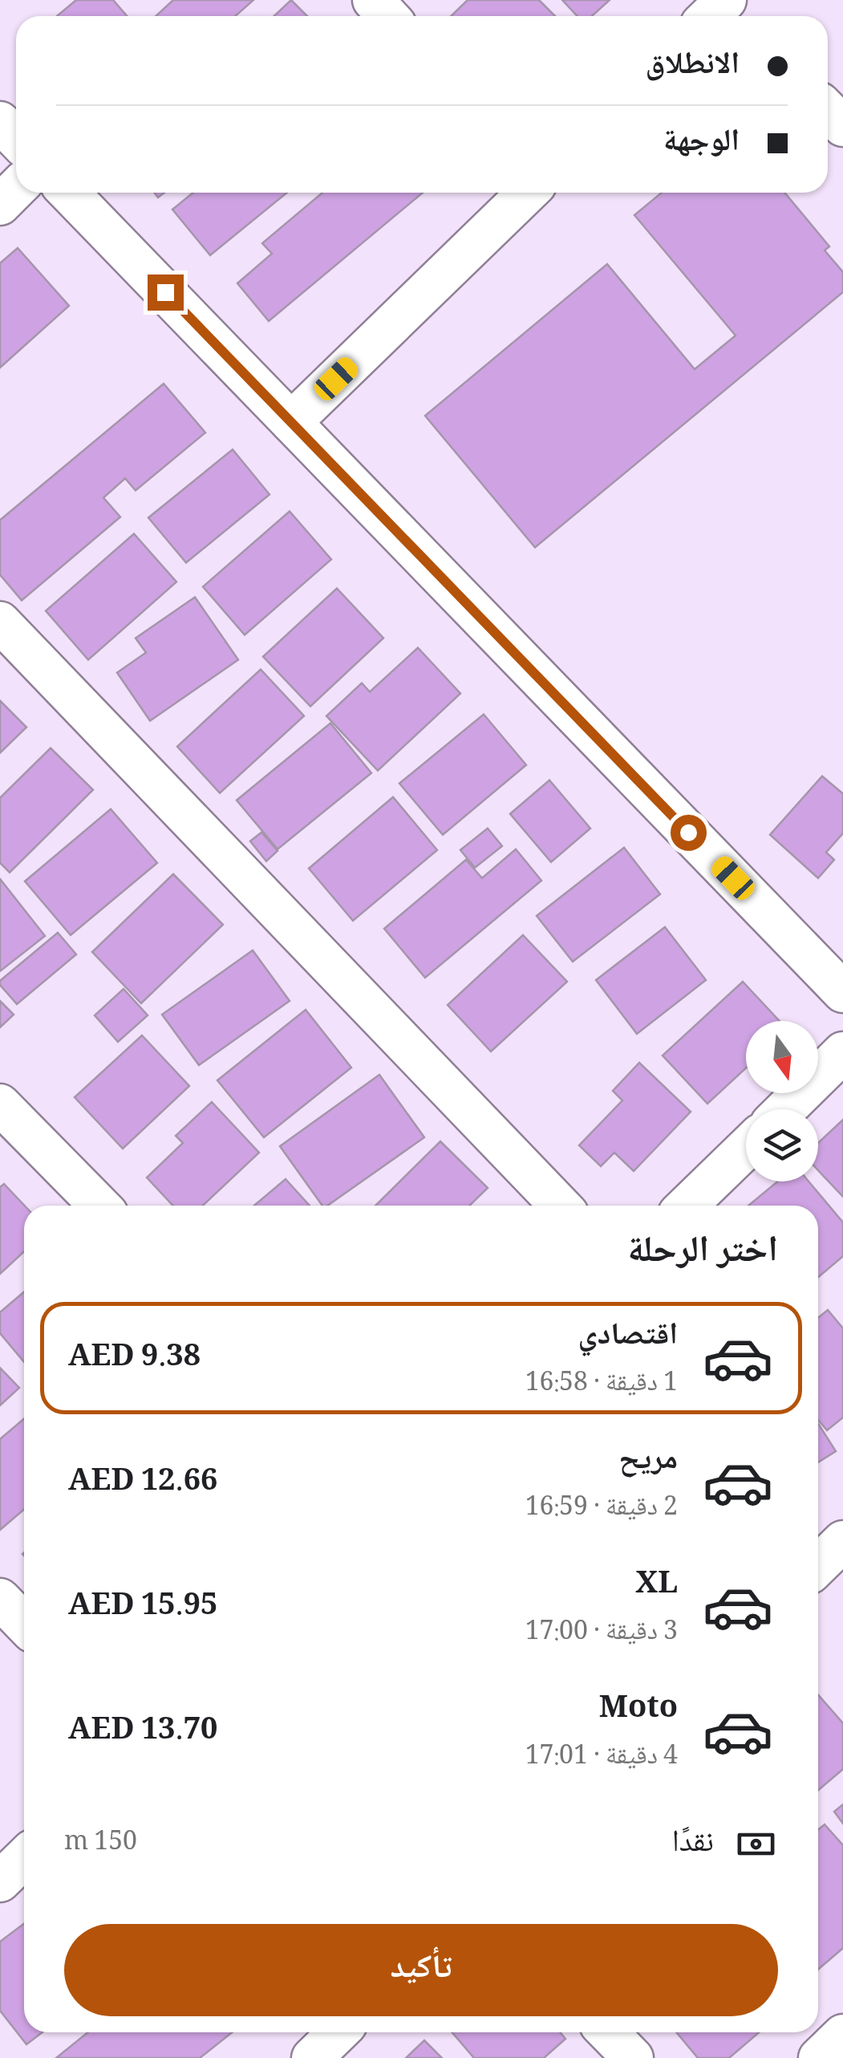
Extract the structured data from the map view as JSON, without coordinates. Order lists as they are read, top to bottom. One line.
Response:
{"north":"bottom","page":{"banner":["الانطلاق","الوجهة"],"heading":"اختر الرحلة","list":[{"name":"اقتصادي","note":"1 دقيقة · 16:58","value":"AED 9.38"},{"name":"مريح","note":"2 دقيقة · 16:59","value":"AED 12.66"},{"name":"XL","note":"3 دقيقة · 17:00","value":"AED 15.95"},{"name":"Moto","note":"4 دقيقة · 17:01","value":"AED 13.70"}],"pay":["نقدًا","150 m"],"buttons":"تأكيد"}}
